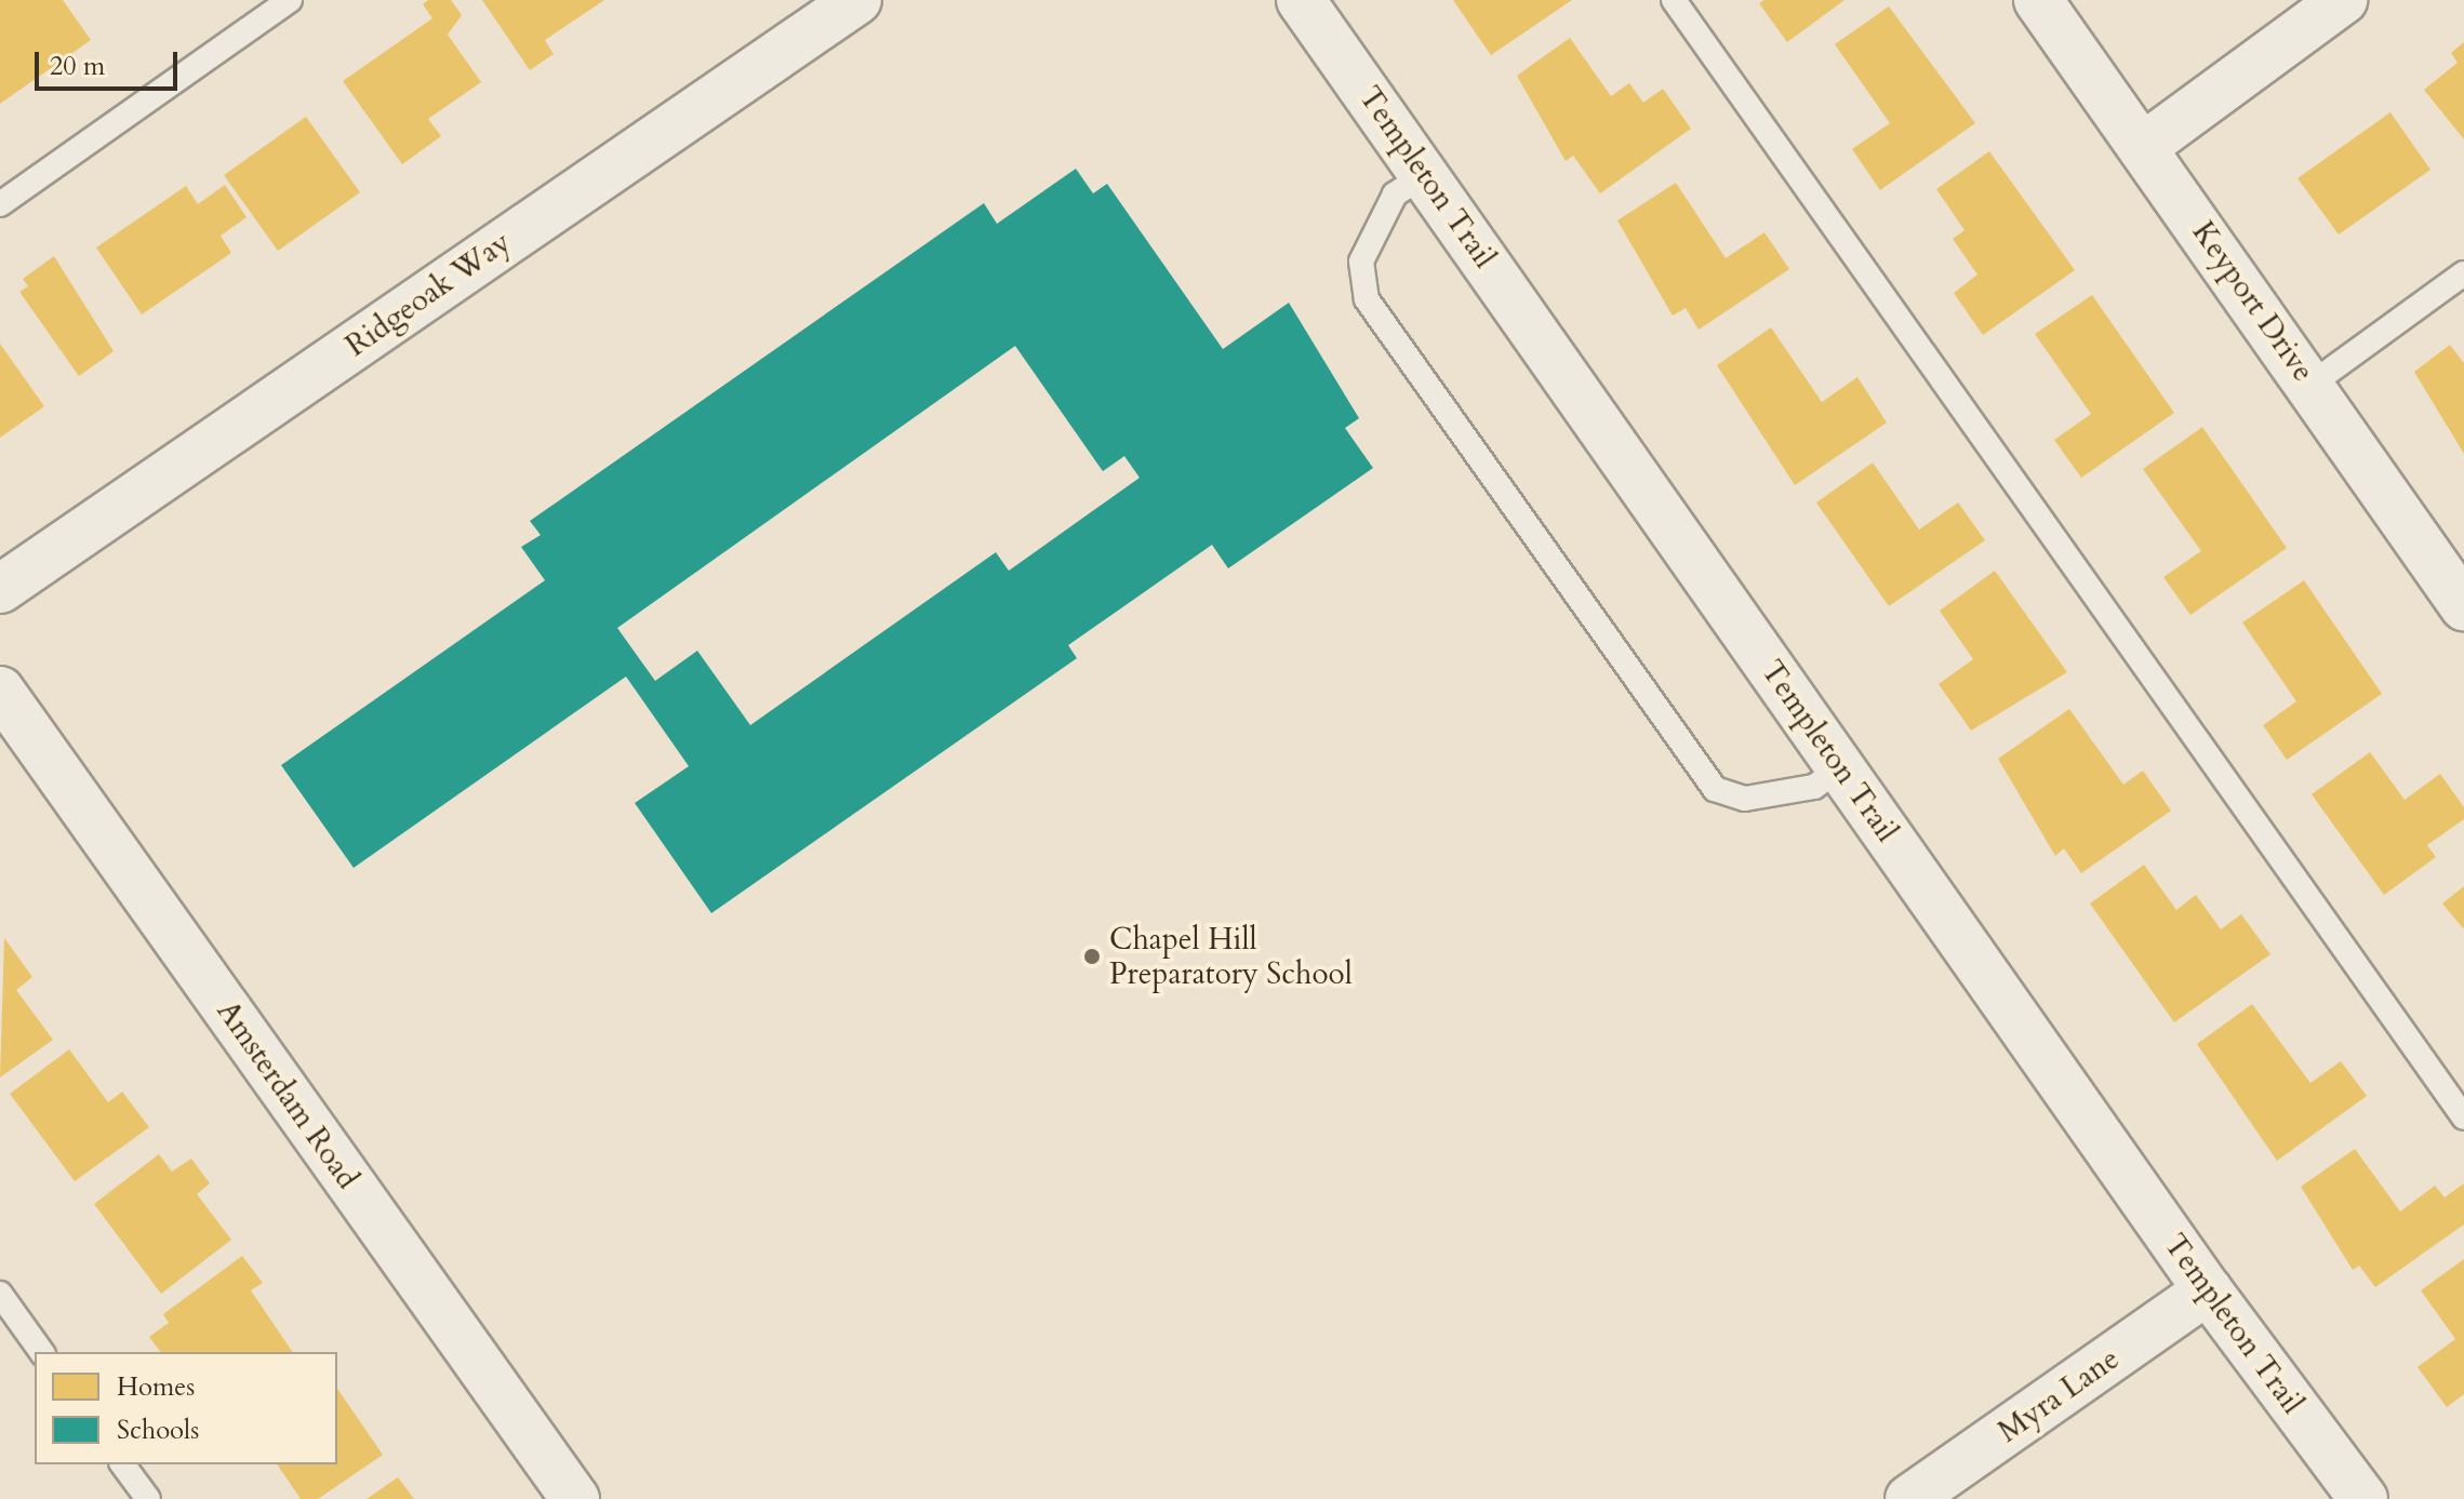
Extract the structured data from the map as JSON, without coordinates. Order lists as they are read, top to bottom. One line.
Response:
{"streets":{"street":["Templeton Trail","Ridgeoak Way","Keyport Drive","Amsterdam Road","Myra Lane"]},"crossings":[["Templeton Trail","Myra Lane"]],"places":["Chapel Hill Preparatory School"],"legend":["Homes","Schools"],"scale_bar":"20 m"}
